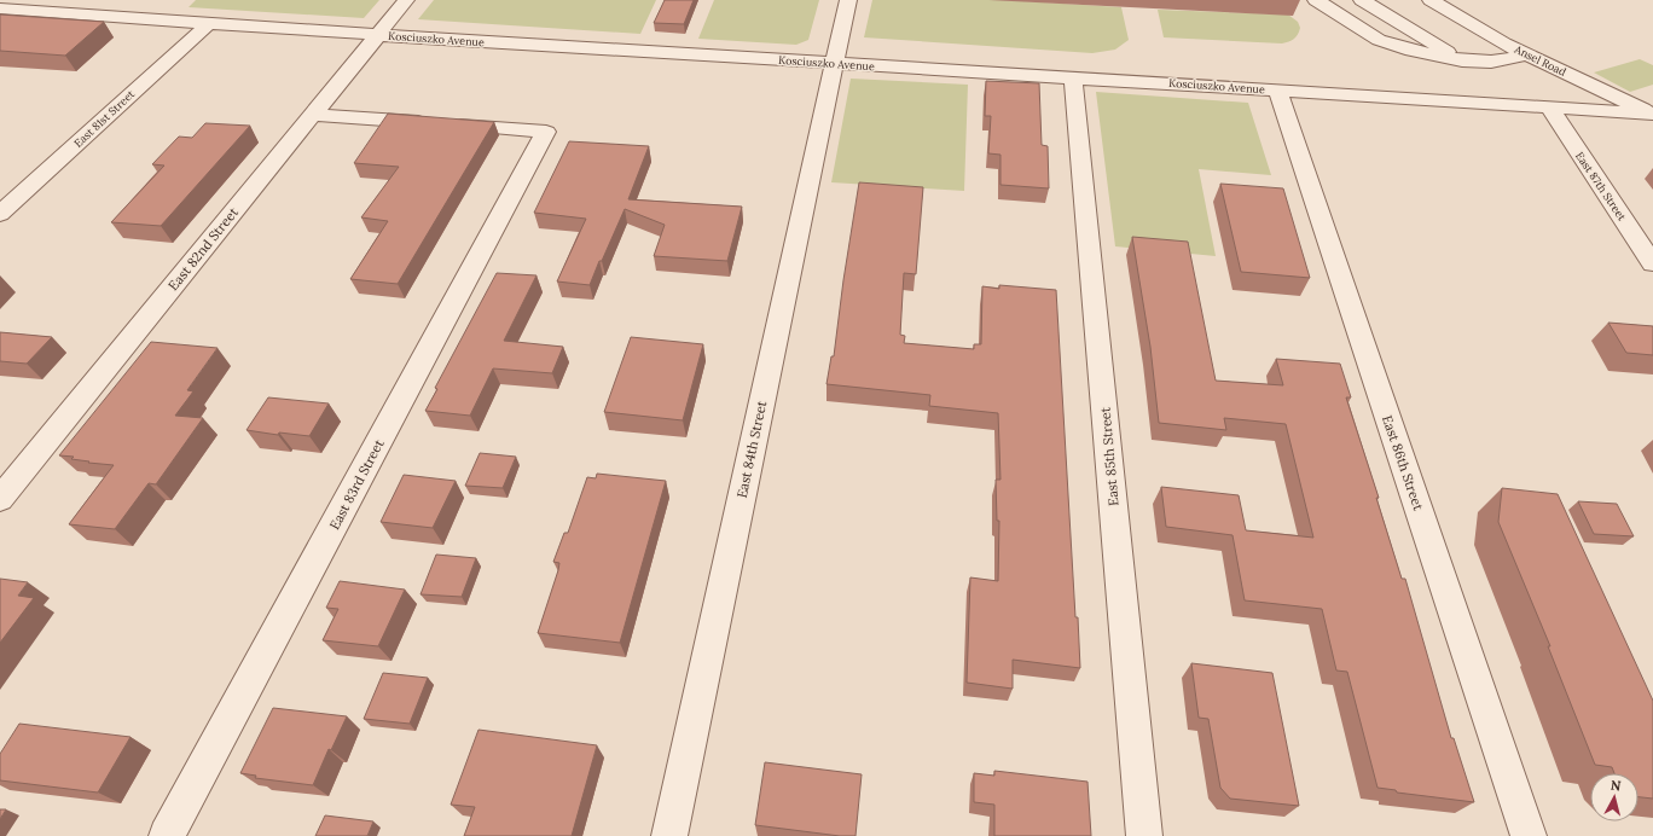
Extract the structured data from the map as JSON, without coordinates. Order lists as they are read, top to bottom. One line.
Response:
{"streets":{"street":["Kosciuszko Avenue","Ansel Road","East 81st Street","East 87th Street","East 82nd Street","East 84th Street","East 85th Street","East 86th Street","East 83rd Street"]},"crossings":[["Kosciuszko Avenue","Ansel Road"],["Kosciuszko Avenue","East 81st Street"],["Kosciuszko Avenue","East 87th Street"],["Kosciuszko Avenue","East 82nd Street"],["Kosciuszko Avenue","East 84th Street"],["Kosciuszko Avenue","East 85th Street"],["Kosciuszko Avenue","East 86th Street"],["East 82nd Street","East 83rd Street"]],"north":"top"}
